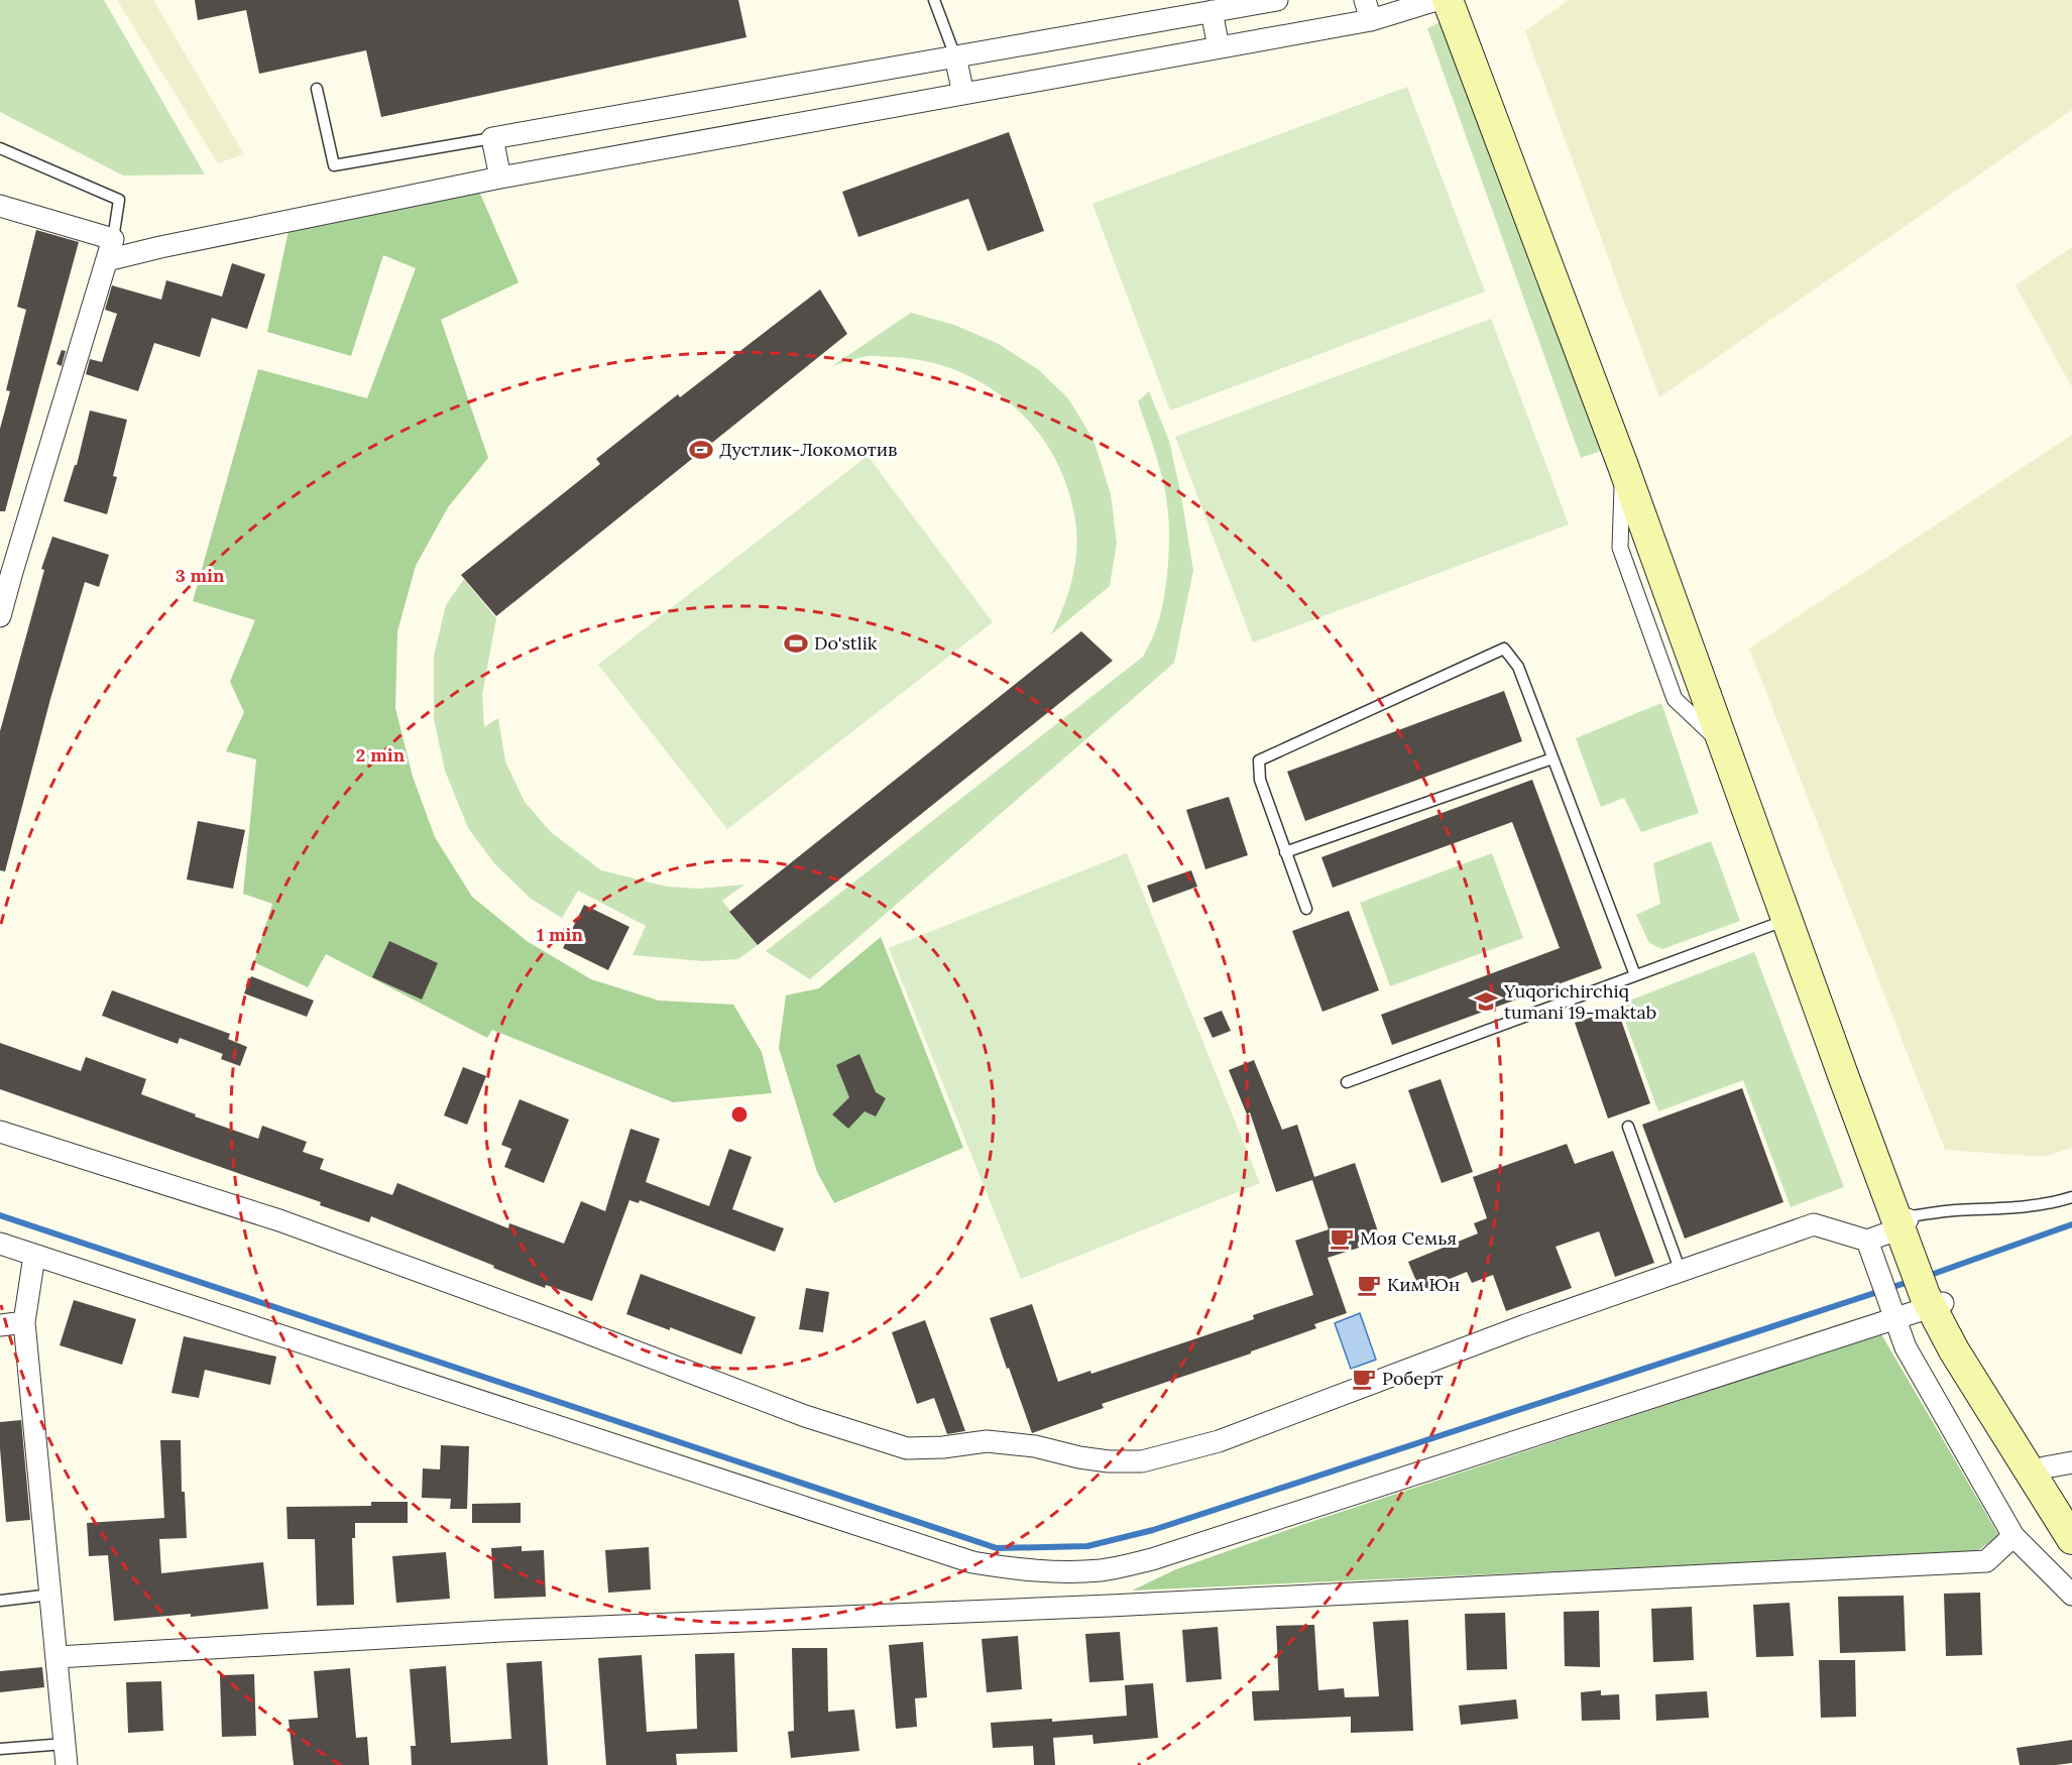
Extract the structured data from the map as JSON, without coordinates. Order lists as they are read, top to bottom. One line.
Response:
{"places":{"sports":["Дустлик-Локомотив","Do'stlik"],"school or university":["Yuqorichirchiq tumani 19-maktab"],"cafe":["Моя Семья","Ким Юн","Роберт"]},"rings":["3 min","2 min","1 min"]}
